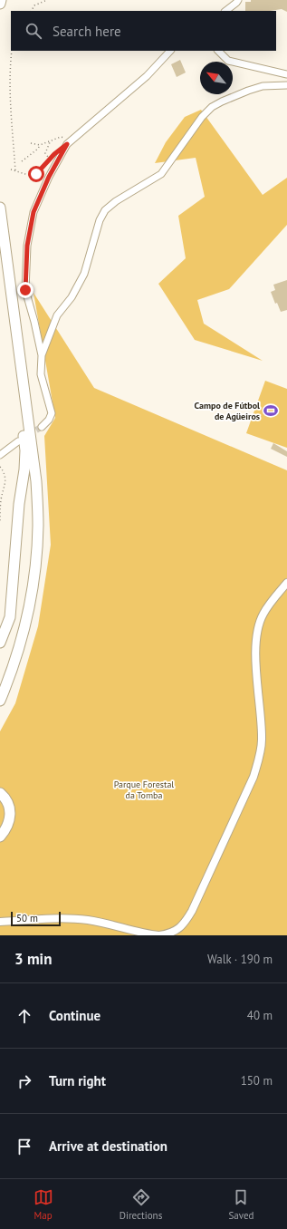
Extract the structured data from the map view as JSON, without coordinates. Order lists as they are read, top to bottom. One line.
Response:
{"parks":["Parque Forestal da Tomba"],"places":{"sports":["Campo de Fútbol de Agüeiros"]},"scale_bar":"50 m","north":"top left","page":{"search":"Search here","scale":"50 m","heading":["3 min","Walk · 190 m"],"list":[["Continue","40 m"],["Turn right","150 m"],"Arrive at destination"],"nav":["Map","Directions","Saved"]}}
